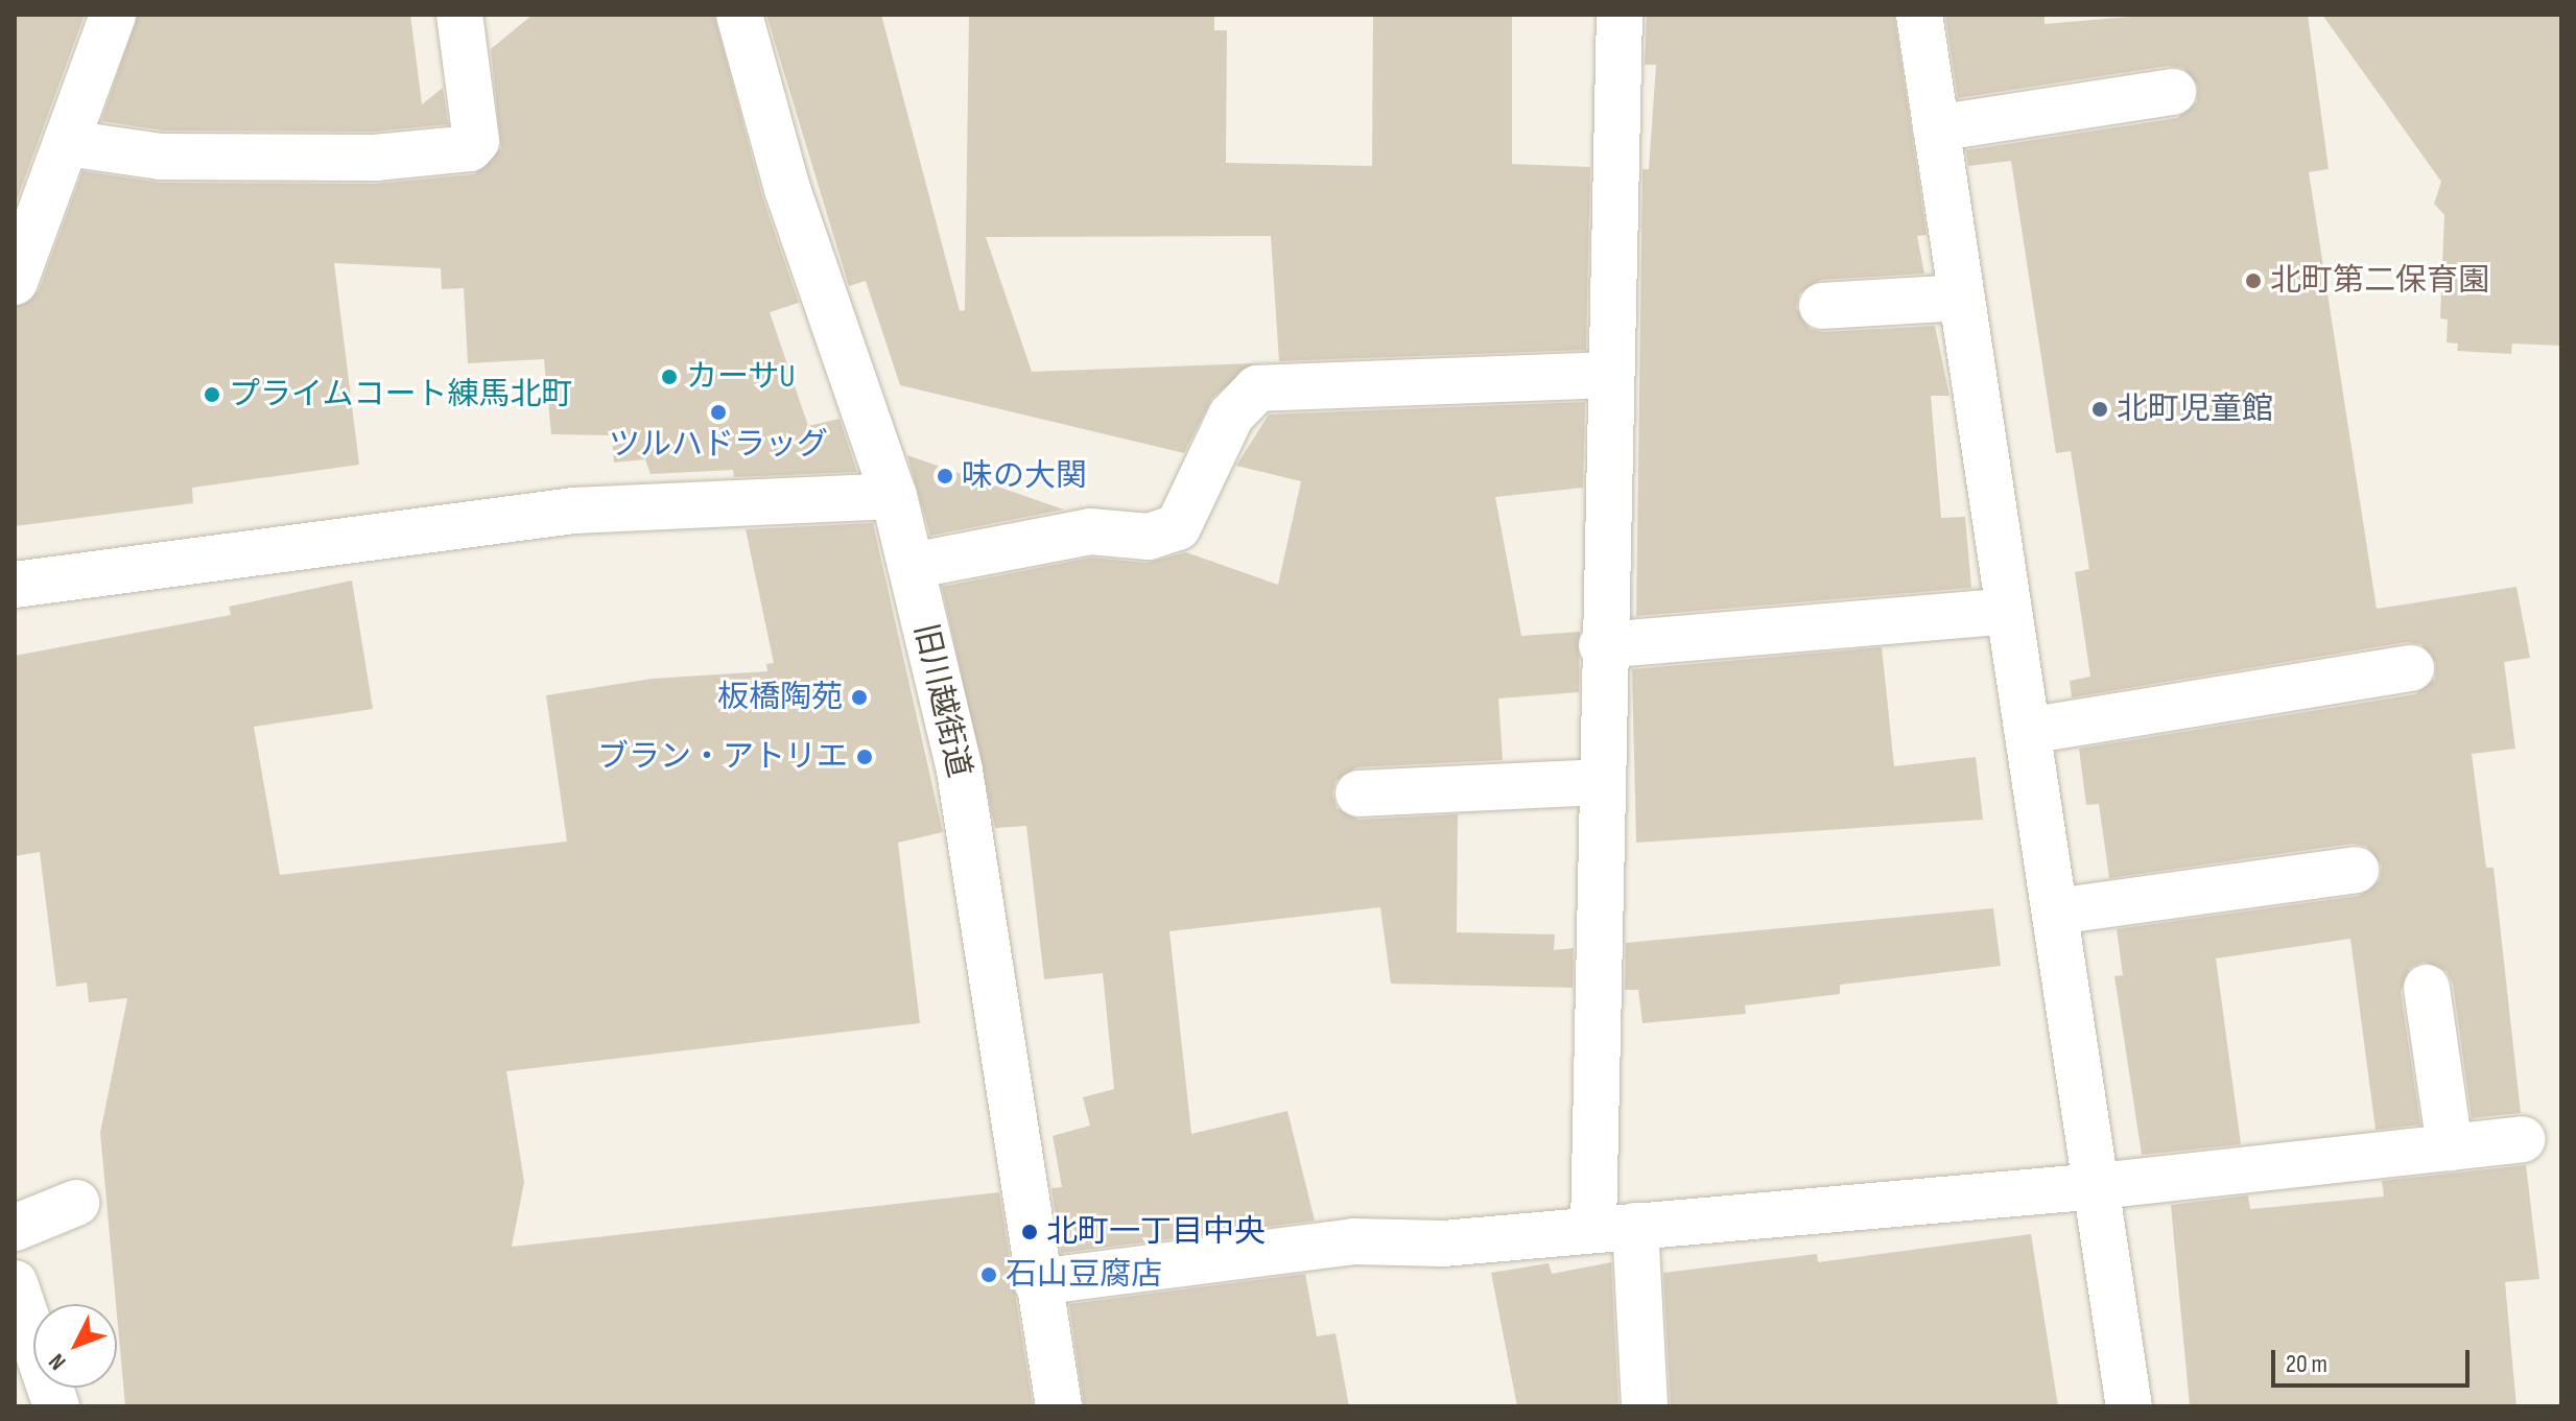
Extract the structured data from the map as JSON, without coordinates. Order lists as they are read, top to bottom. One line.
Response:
{"streets":{"street":["旧川越街道"]},"places":["北町第二保育園","カーサU","プライムコート練馬北町","北町児童館","ツルハドラッグ","味の大関","板橋陶苑","ブラン・アトリエ","北町一丁目中央","石山豆腐店"],"scale_bar":"20 m","north":"bottom left"}
